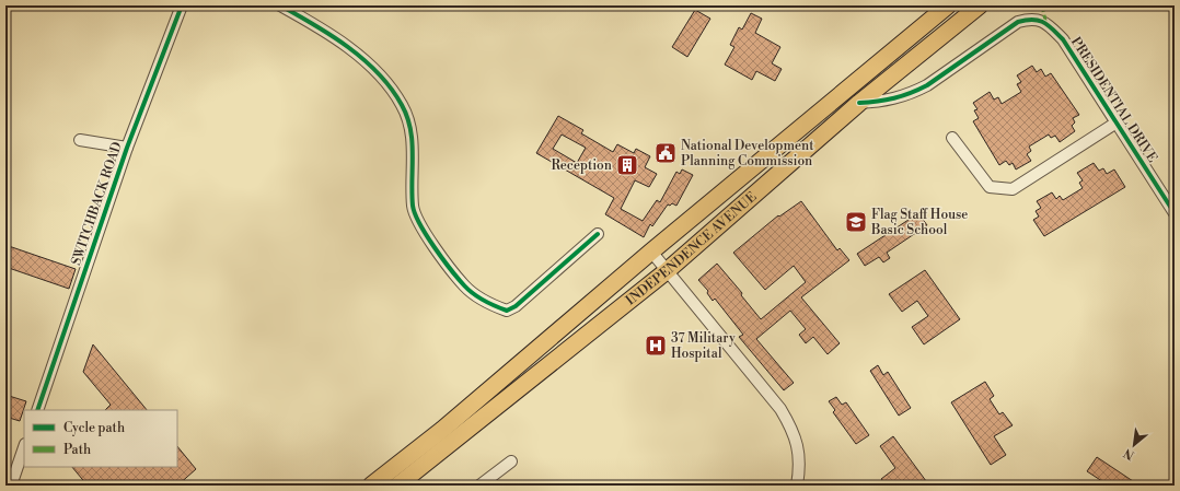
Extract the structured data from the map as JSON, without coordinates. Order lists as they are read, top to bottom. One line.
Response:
{"streets":{"highway":["INDEPENDENCE AVENUE"],"street":["PRESIDENTIAL DRIVE","SWITCHBACK ROAD"]},"crossings":[["PRESIDENTIAL DRIVE","INDEPENDENCE AVENUE"]],"places":{"public building":["National Development Planning Commission"],"building":["Reception"],"school or university":["Flag Staff House Basic School"],"hospital":["37 Military Hospital"]},"legend":["Cycle path","Path"],"north":"bottom left"}
